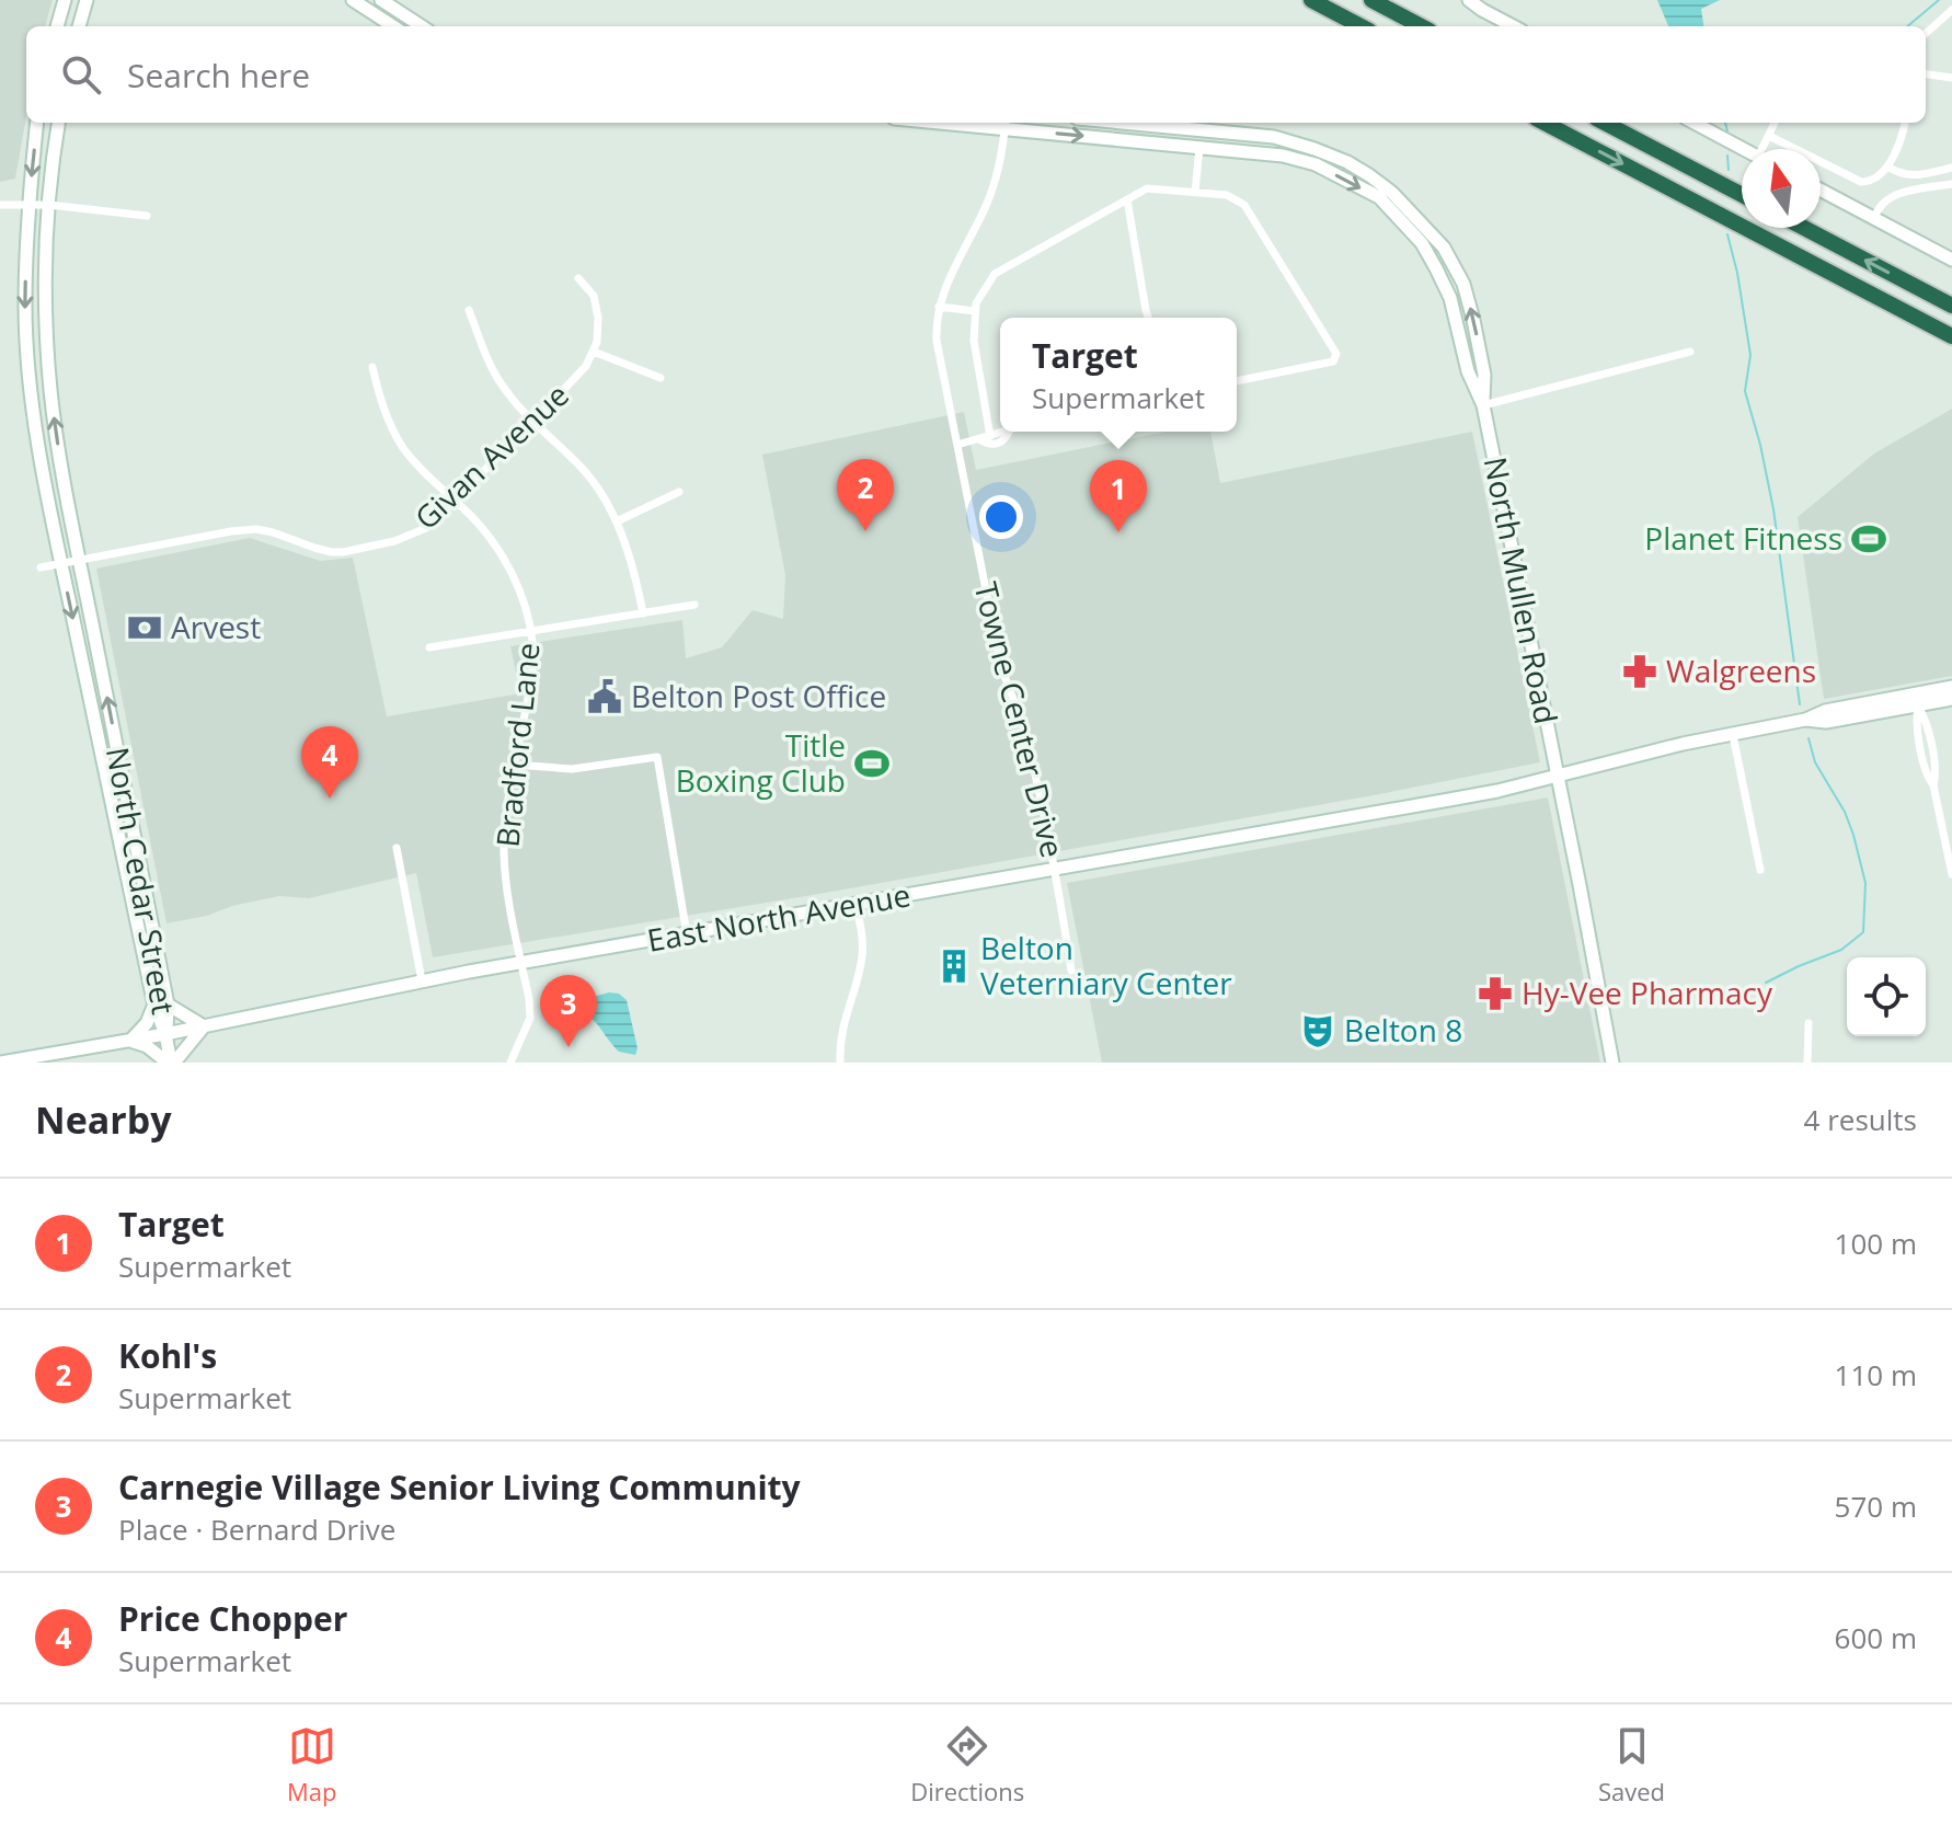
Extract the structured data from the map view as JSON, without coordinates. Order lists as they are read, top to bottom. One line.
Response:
{"streets":{"main road":["North Mullen Road","North Cedar Street","East North Avenue"],"street":["Givan Avenue","Towne Center Drive","Bradford Lane"]},"crossings":[["Givan Avenue","Bradford Lane"],["Givan Avenue","North Cedar Street"],["North Mullen Road","East North Avenue"],["Towne Center Drive","East North Avenue"],["Bradford Lane","East North Avenue"],["North Cedar Street","East North Avenue"]],"places":{"sports":["Planet Fitness","Title Boxing Club"],"bank":["Arvest"],"pharmacy":["Walgreens","Hy-Vee Pharmacy"],"public building":["Belton Post Office"],"building":["Belton Veterniary Center"],"theatre":["Belton 8"]},"north":"top","page":{"search":"Search here","popup":["Target","Supermarket"],"pins":["2","1","4","3"],"heading":["Nearby","4 results"],"list":[{"mark":"1","name":"Target","note":"Supermarket","value":"100 m"},{"mark":"2","name":"Kohl's","note":"Supermarket","value":"110 m"},{"mark":"3","name":"Carnegie Village Senior Living Community","note":"Place · Bernard Drive","value":"570 m"},{"mark":"4","name":"Price Chopper","note":"Supermarket","value":"600 m"}],"nav":["Map","Directions","Saved"]}}
